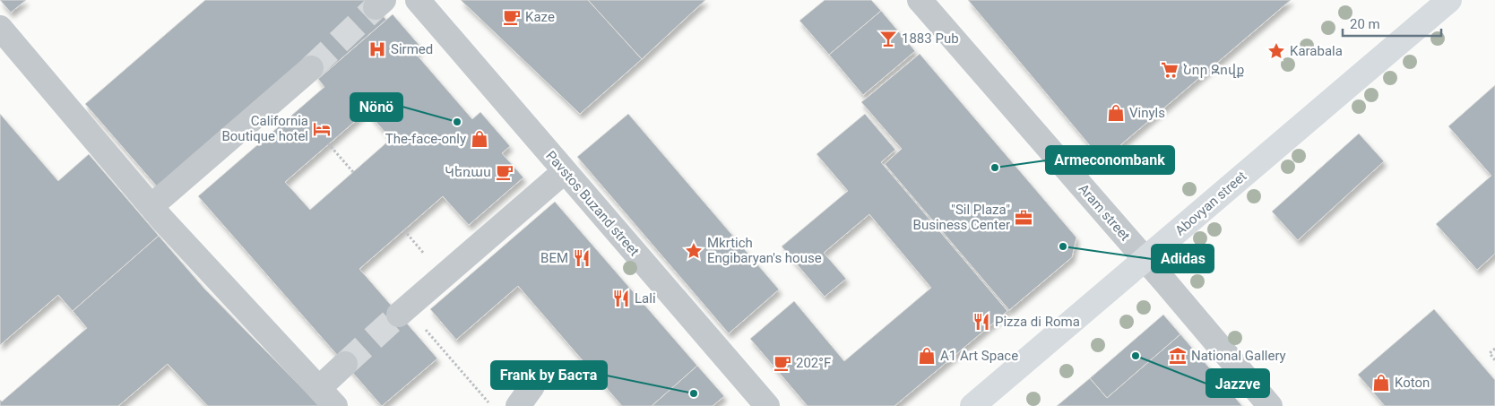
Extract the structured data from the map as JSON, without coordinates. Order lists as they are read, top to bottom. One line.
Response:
{"streets":{"main road":["Abovyan street"],"street":["Pavstos Buzand street","Aram street"]},"crossings":[["Abovyan street","Aram street"]],"places":{"cafe":["Kaze","Կեռաս","202°F"],"bar":["1883 Pub"],"hospital":["Sirmed"],"place":["Karabala","Mkrtich Engibaryan's house"],"supermarket":["Նոր Զովք"],"shop":["Vinyls","The-face-only","A1 Art Space","Koton"],"other":["Nönö","Armeconombank","Adidas","Jazzve","Frank by Баста"],"hotel":["California Boutique hotel"],"office":["\"Sil Plaza\" Business Center"],"restaurant":["BEM","Lali","Pizza di Roma"],"museum":["National Gallery"]},"scale_bar":"20 m"}
